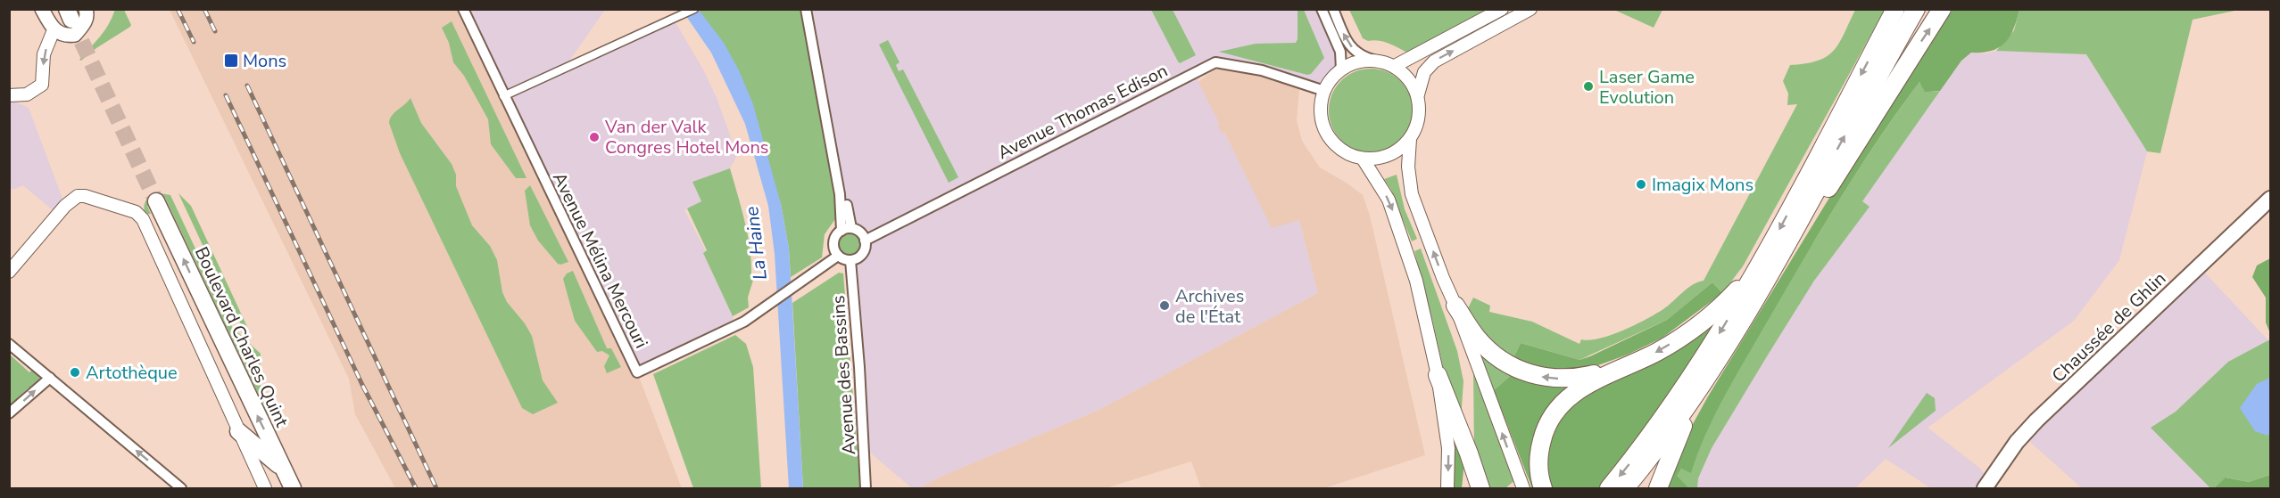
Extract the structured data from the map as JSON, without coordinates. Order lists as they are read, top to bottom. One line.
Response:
{"streets":{"highway":["Boulevard Charles Quint"],"main road":["Chaussée de Ghlin"],"street":["Avenue Thomas Edison","Avenue Mélina Mercouri","Avenue des Bassins"]},"crossings":[["Avenue Thomas Edison","Avenue Mélina Mercouri"],["Avenue Thomas Edison","Avenue des Bassins"],["Avenue Mélina Mercouri","Avenue des Bassins"]],"one_way":["Boulevard Charles Quint"],"water":["La Haine"],"places":{"transit":["Mons"],"other":["Laser Game Evolution","Van der Valk Congres Hotel Mons","Imagix Mons","Archives de l'État","Artothèque"]}}
